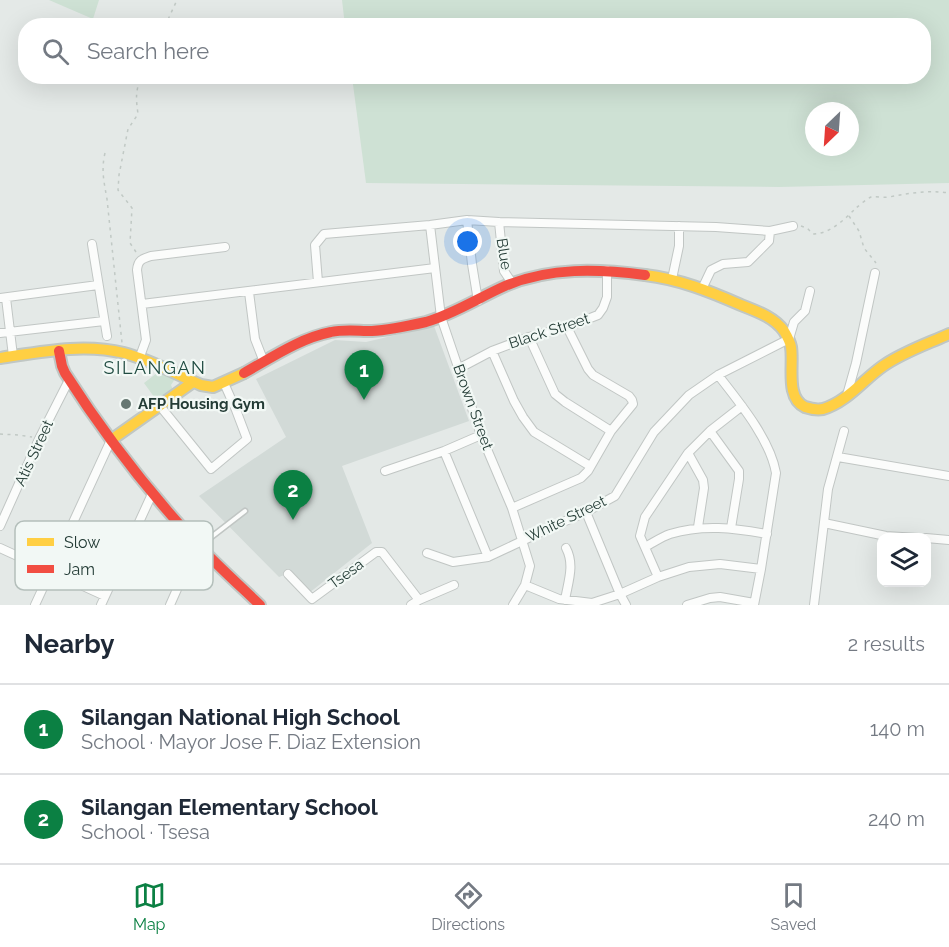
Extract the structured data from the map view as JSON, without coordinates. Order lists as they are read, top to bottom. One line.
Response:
{"streets":{"street":["Blue","Black Street","Brown Street","Atis Street","White Street","Tsesa"]},"crossings":[["Black Street","Brown Street"],["Brown Street","White Street"]],"districts":["SILANGAN"],"places":["AFP Housing Gym"],"legend":["Slow","Jam"],"north":"bottom left","page":{"search":"Search here","pins":["1","2"],"heading":["Nearby","2 results"],"list":[{"mark":"1","name":"Silangan National High School","note":"School · Mayor Jose F. Diaz Extension","value":"140 m"},{"mark":"2","name":"Silangan Elementary School","note":"School · Tsesa","value":"240 m"}],"nav":["Map","Directions","Saved"]}}
